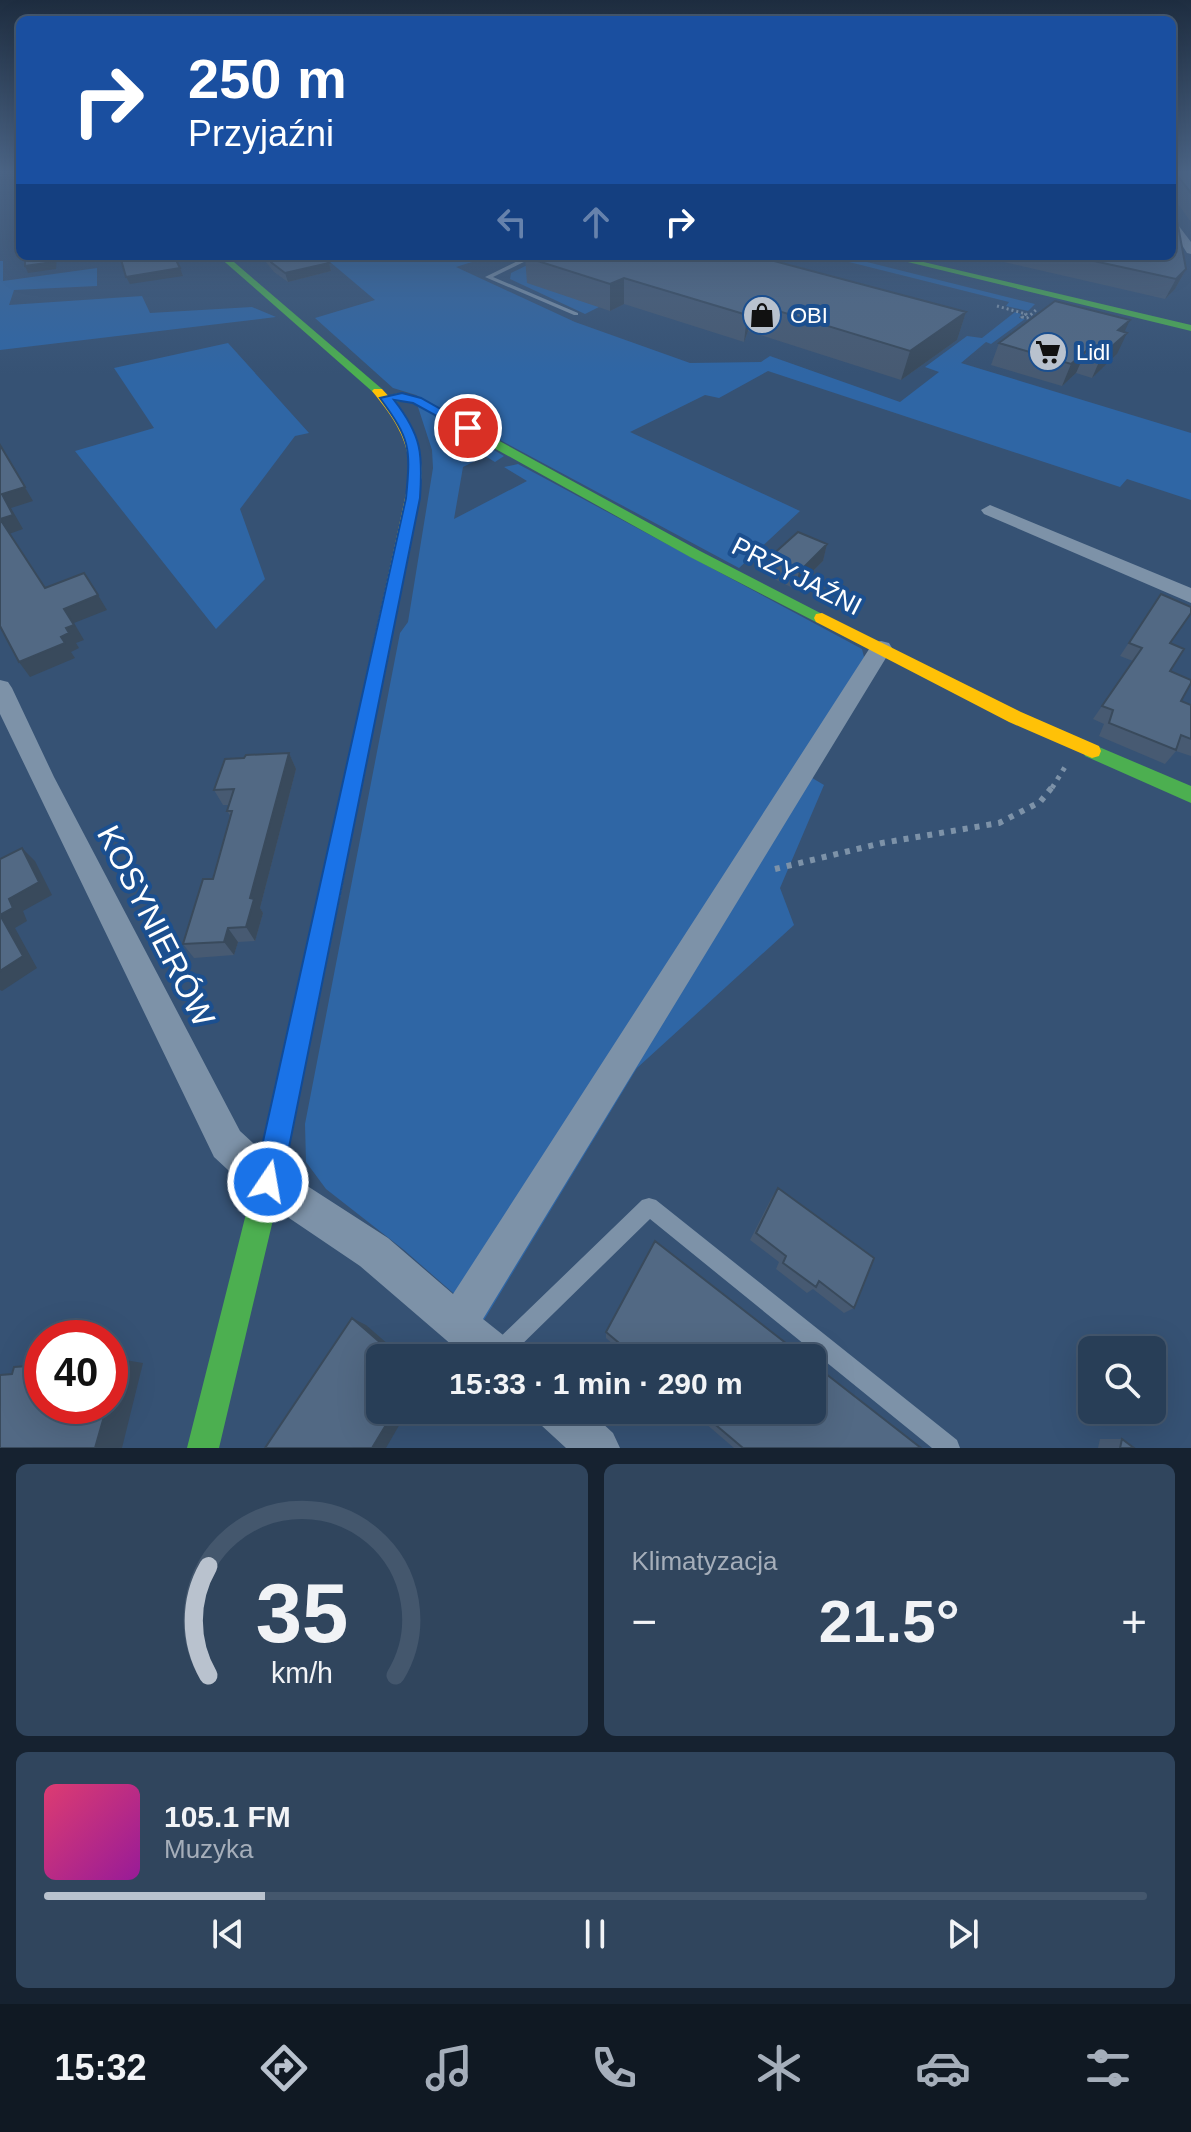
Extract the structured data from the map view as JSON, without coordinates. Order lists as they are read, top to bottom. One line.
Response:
{"streets":{"street":["PRZYJAŹNI","KOSYNIERÓW"]},"places":{"shop":["OBI"],"supermarket":["Lidl"]},"page":{"turn":["250 m","Przyjaźni"],"limit":"40","trip":"15:33 · 1 min · 290 m","tile":"Klimatyzacja","heat":["−","21.5°","+"],"song":["105.1 FM","Muzyka"],"tabs":"15:32","gauge":["35","km/h"]}}
